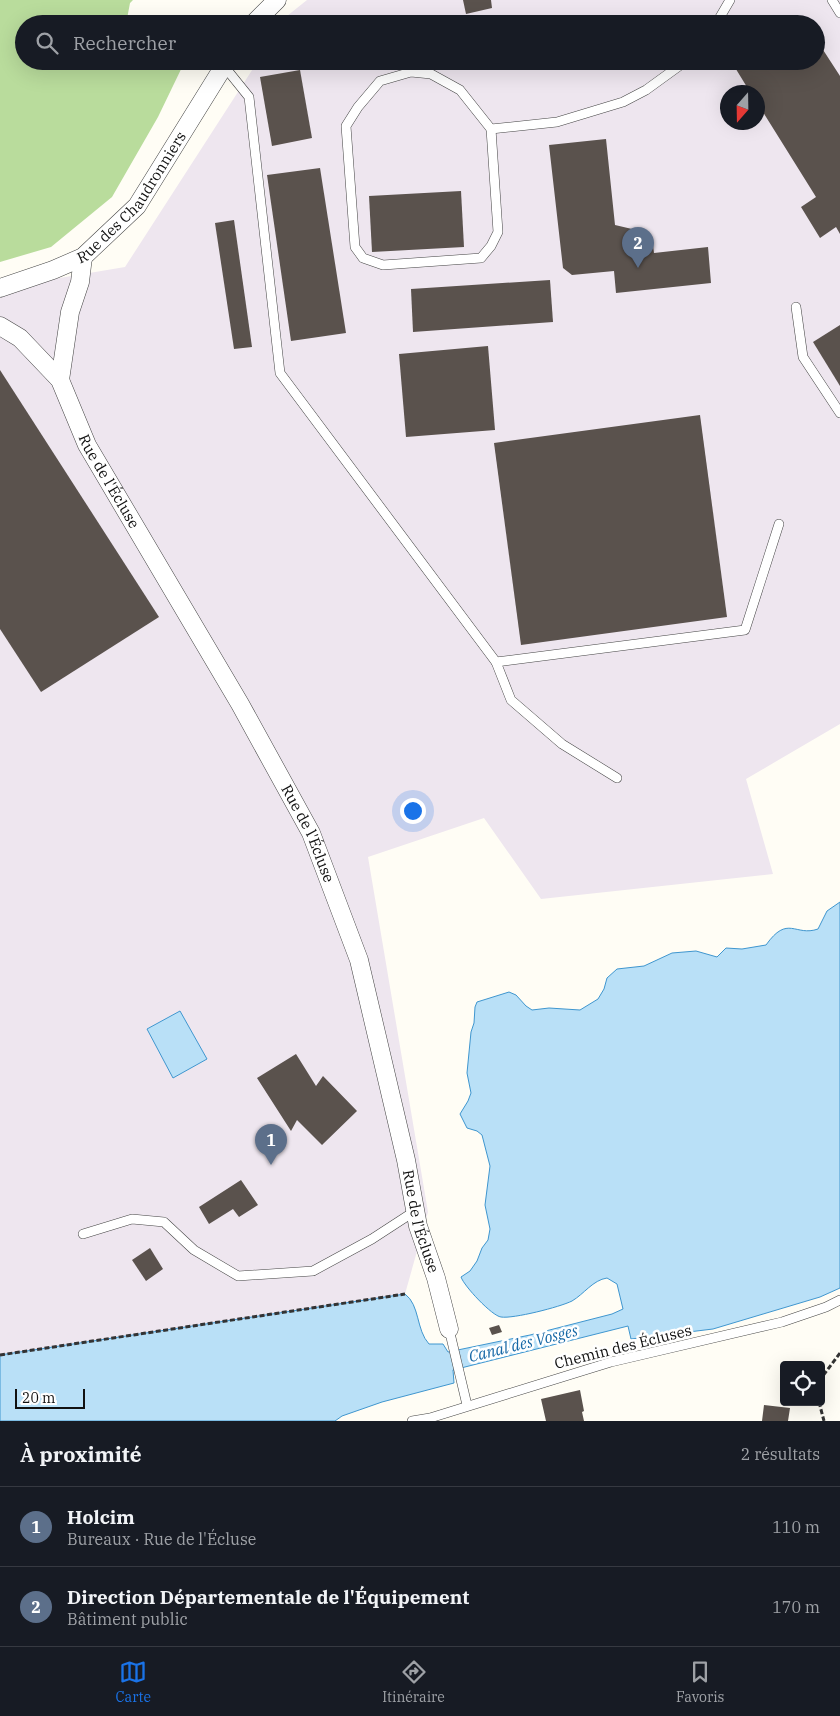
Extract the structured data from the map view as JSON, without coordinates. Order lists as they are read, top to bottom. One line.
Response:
{"streets":{"street":["Rue des Chaudronniers","Rue de l'Écluse"],"lane":["Chemin des Écluses"]},"water":["Canal des Vosges"],"scale_bar":"20 m","north":"bottom","page":{"search":"Rechercher","pins":["2","1"],"scale":"20 m","heading":["À proximité","2 résultats"],"list":[{"mark":"1","name":"Holcim","note":"Bureaux · Rue de l'Écluse","value":"110 m"},{"mark":"2","name":"Direction Départementale de l'Équipement","note":"Bâtiment public","value":"170 m"}],"nav":["Carte","Itinéraire","Favoris"]}}
